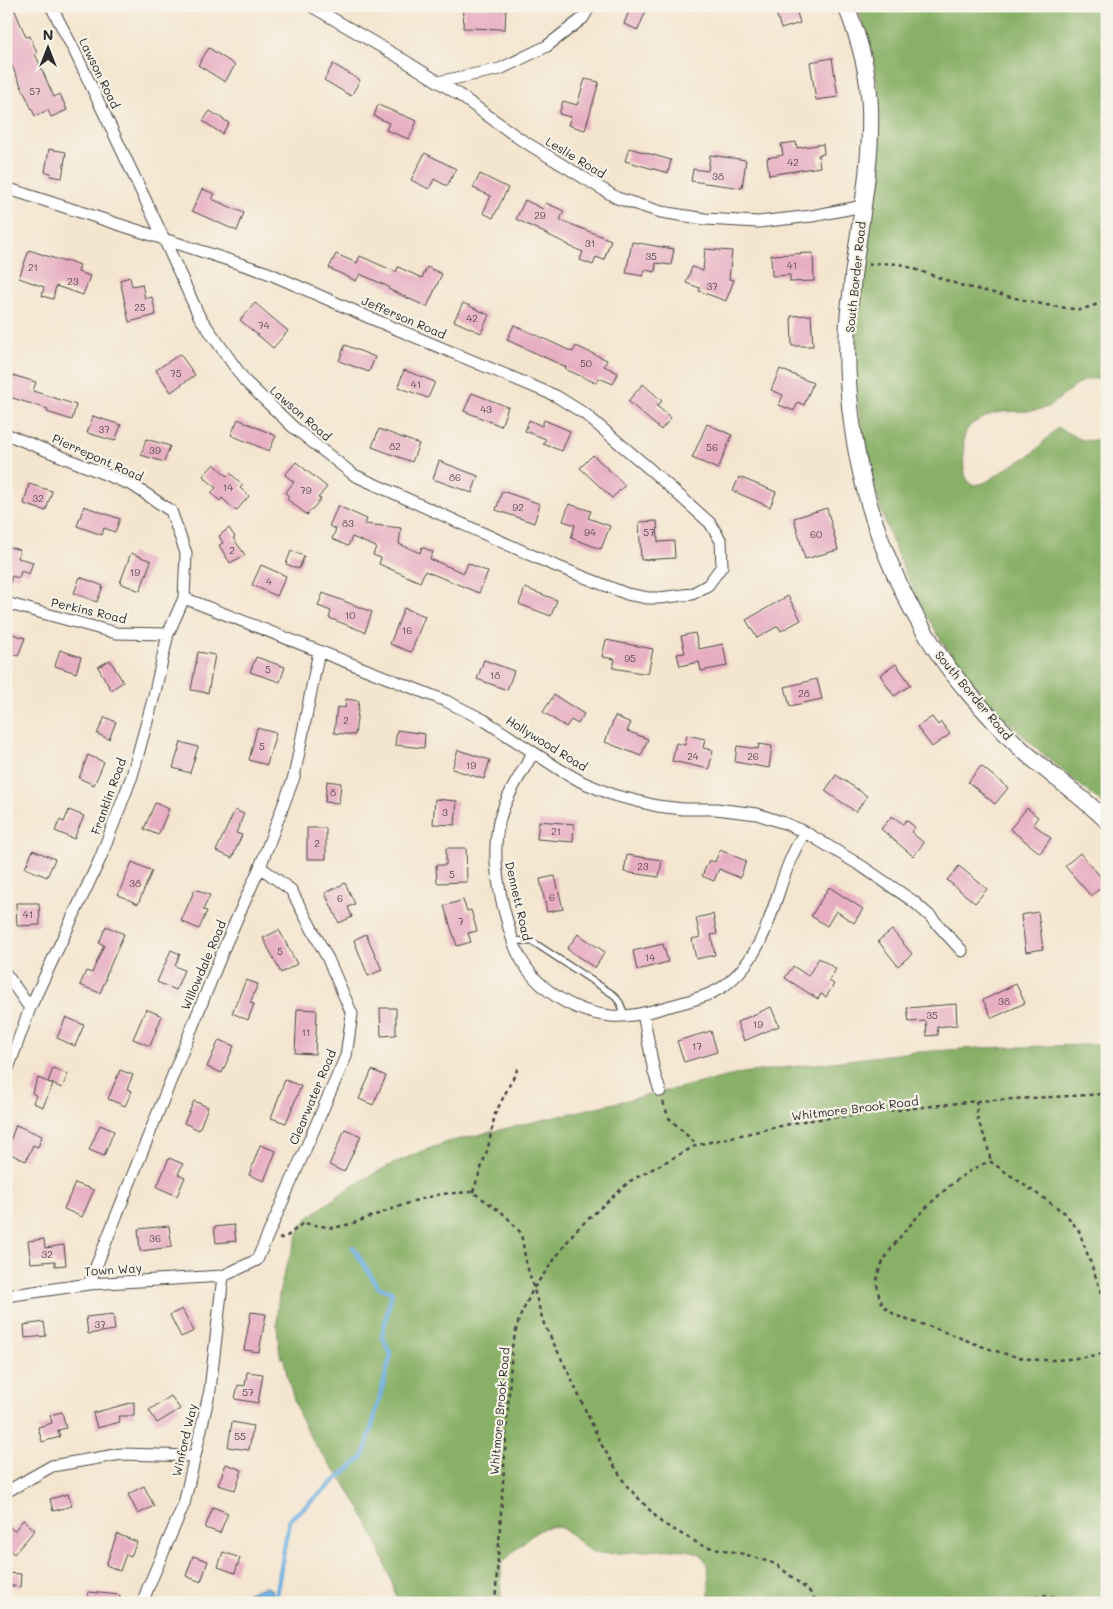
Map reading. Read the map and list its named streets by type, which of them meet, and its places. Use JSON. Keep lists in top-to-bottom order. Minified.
{"streets":{"main road":["South Border Road"],"street":["Lawson Road","Leslie Road","Jefferson Road","Pierrepont Road","Perkins Road","Hollywood Road","Franklin Road","Dennett Road","Willowdale Road","Clearwater Road","Town Way","Winford Way"],"path":["Whitmore Brook Road"]},"crossings":[["Lawson Road","Jefferson Road"],["Leslie Road","South Border Road"],["Pierrepont Road","Franklin Road"],["Perkins Road","Franklin Road"],["Hollywood Road","Franklin Road"],["Hollywood Road","Dennett Road"],["Hollywood Road","Willowdale Road"],["Willowdale Road","Clearwater Road"],["Willowdale Road","Town Way"],["Clearwater Road","Town Way"],["Clearwater Road","Winford Way"],["Town Way","Winford Way"]],"house_numbers":["57","42","38","29","31","35","41","21","23","37","25","42","74","50","75","41","43","37","82","56","39","86","14","79","32","92","83","94","57","60","2","19","4","10","16","95","5","18","28","2","5","24","26","19","8","3","21","2","23","5","38","6","6","41","7","5","14","38","35","19","11","17","36","32","37","57","55"],"north":"top"}
